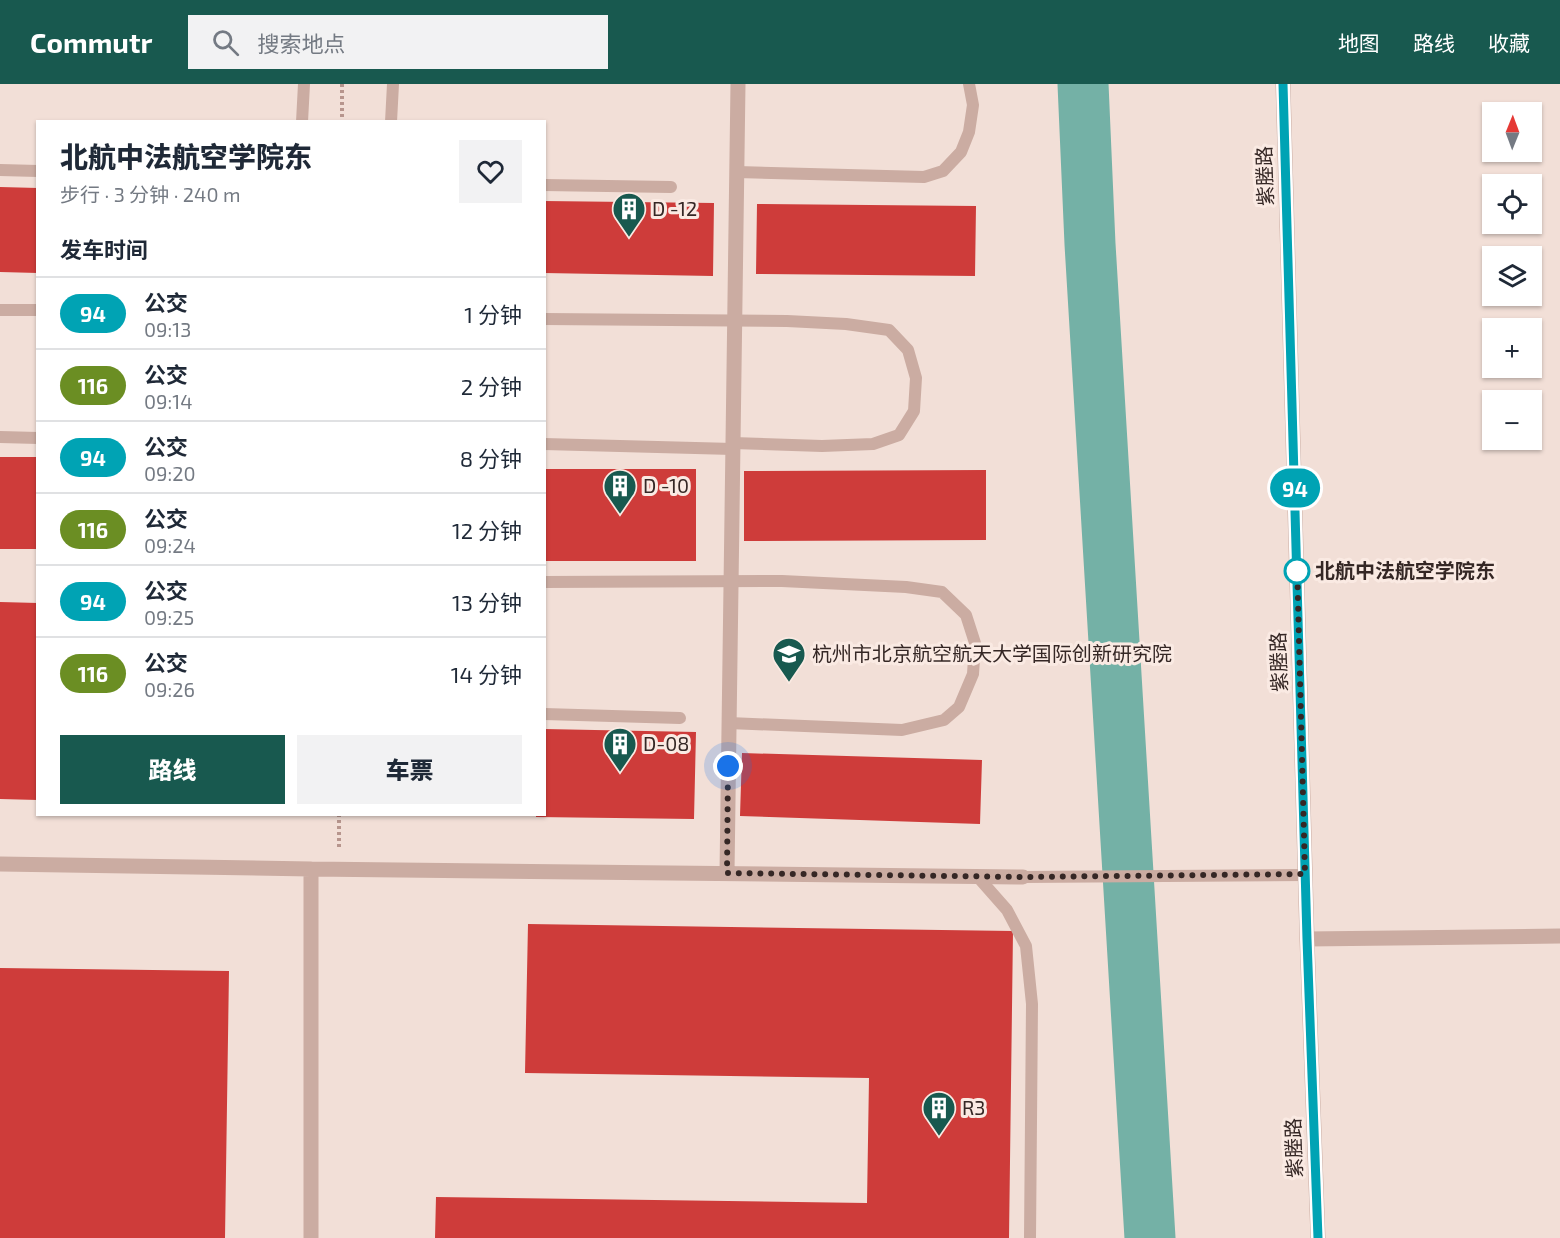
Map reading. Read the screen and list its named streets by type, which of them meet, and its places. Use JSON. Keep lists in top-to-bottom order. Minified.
{"streets":{"street":["紫塍路"]},"places":{"building":["D -12","D -10","D-08","R3"],"other":["北航中法航空学院东"],"school or university":["杭州市北京航空航天大学国际创新研究院"]},"lines":["bus line 94"],"north":"top","page":{"header":"Commutr","search":"搜索地点","nav":["地图","路线","收藏"],"on_map":"94","map_buttons":["+","−"],"heading":[["北航中法航空学院东","步行 · 3 分钟 · 240 m"],"发车时间"],"list":[{"mark":"94","name":"公交","note":"09:13","value":"1 分钟"},{"mark":"116","name":"公交","note":"09:14","value":"2 分钟"},{"mark":"94","name":"公交","note":"09:20","value":"8 分钟"},{"mark":"116","name":"公交","note":"09:24","value":"12 分钟"},{"mark":"94","name":"公交","note":"09:25","value":"13 分钟"},{"mark":"116","name":"公交","note":"09:26","value":"14 分钟"}],"buttons":["路线","车票"]}}
